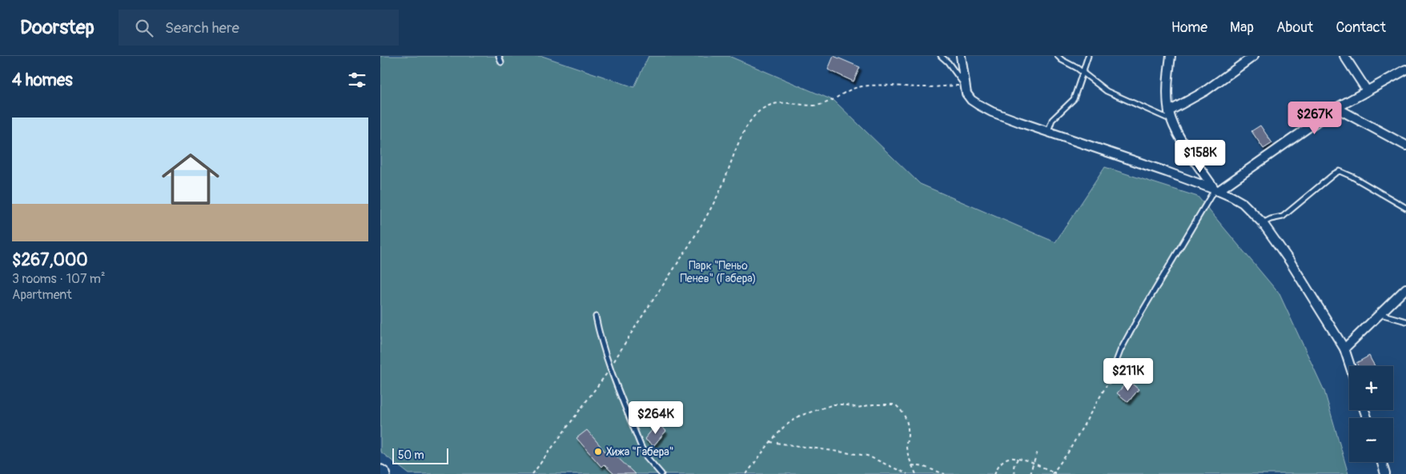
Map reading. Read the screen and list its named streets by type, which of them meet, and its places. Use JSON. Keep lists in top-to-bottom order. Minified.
{"parks":["Парк \"Пеньо Пенев\" (Габера)"],"places":["Хижа \"Габера\""],"scale_bar":"50 m","page":{"header":"Doorstep","search":"Search here","nav":["Home","Map","About","Contact"],"heading":"4 homes","price":["$267K","$158K","$211K","$264K"],"list":[{"name":"$267,000","note":"3 rooms · 107 m² · Apartment"}],"map_buttons":["+","−"],"scale":"50 m"}}
